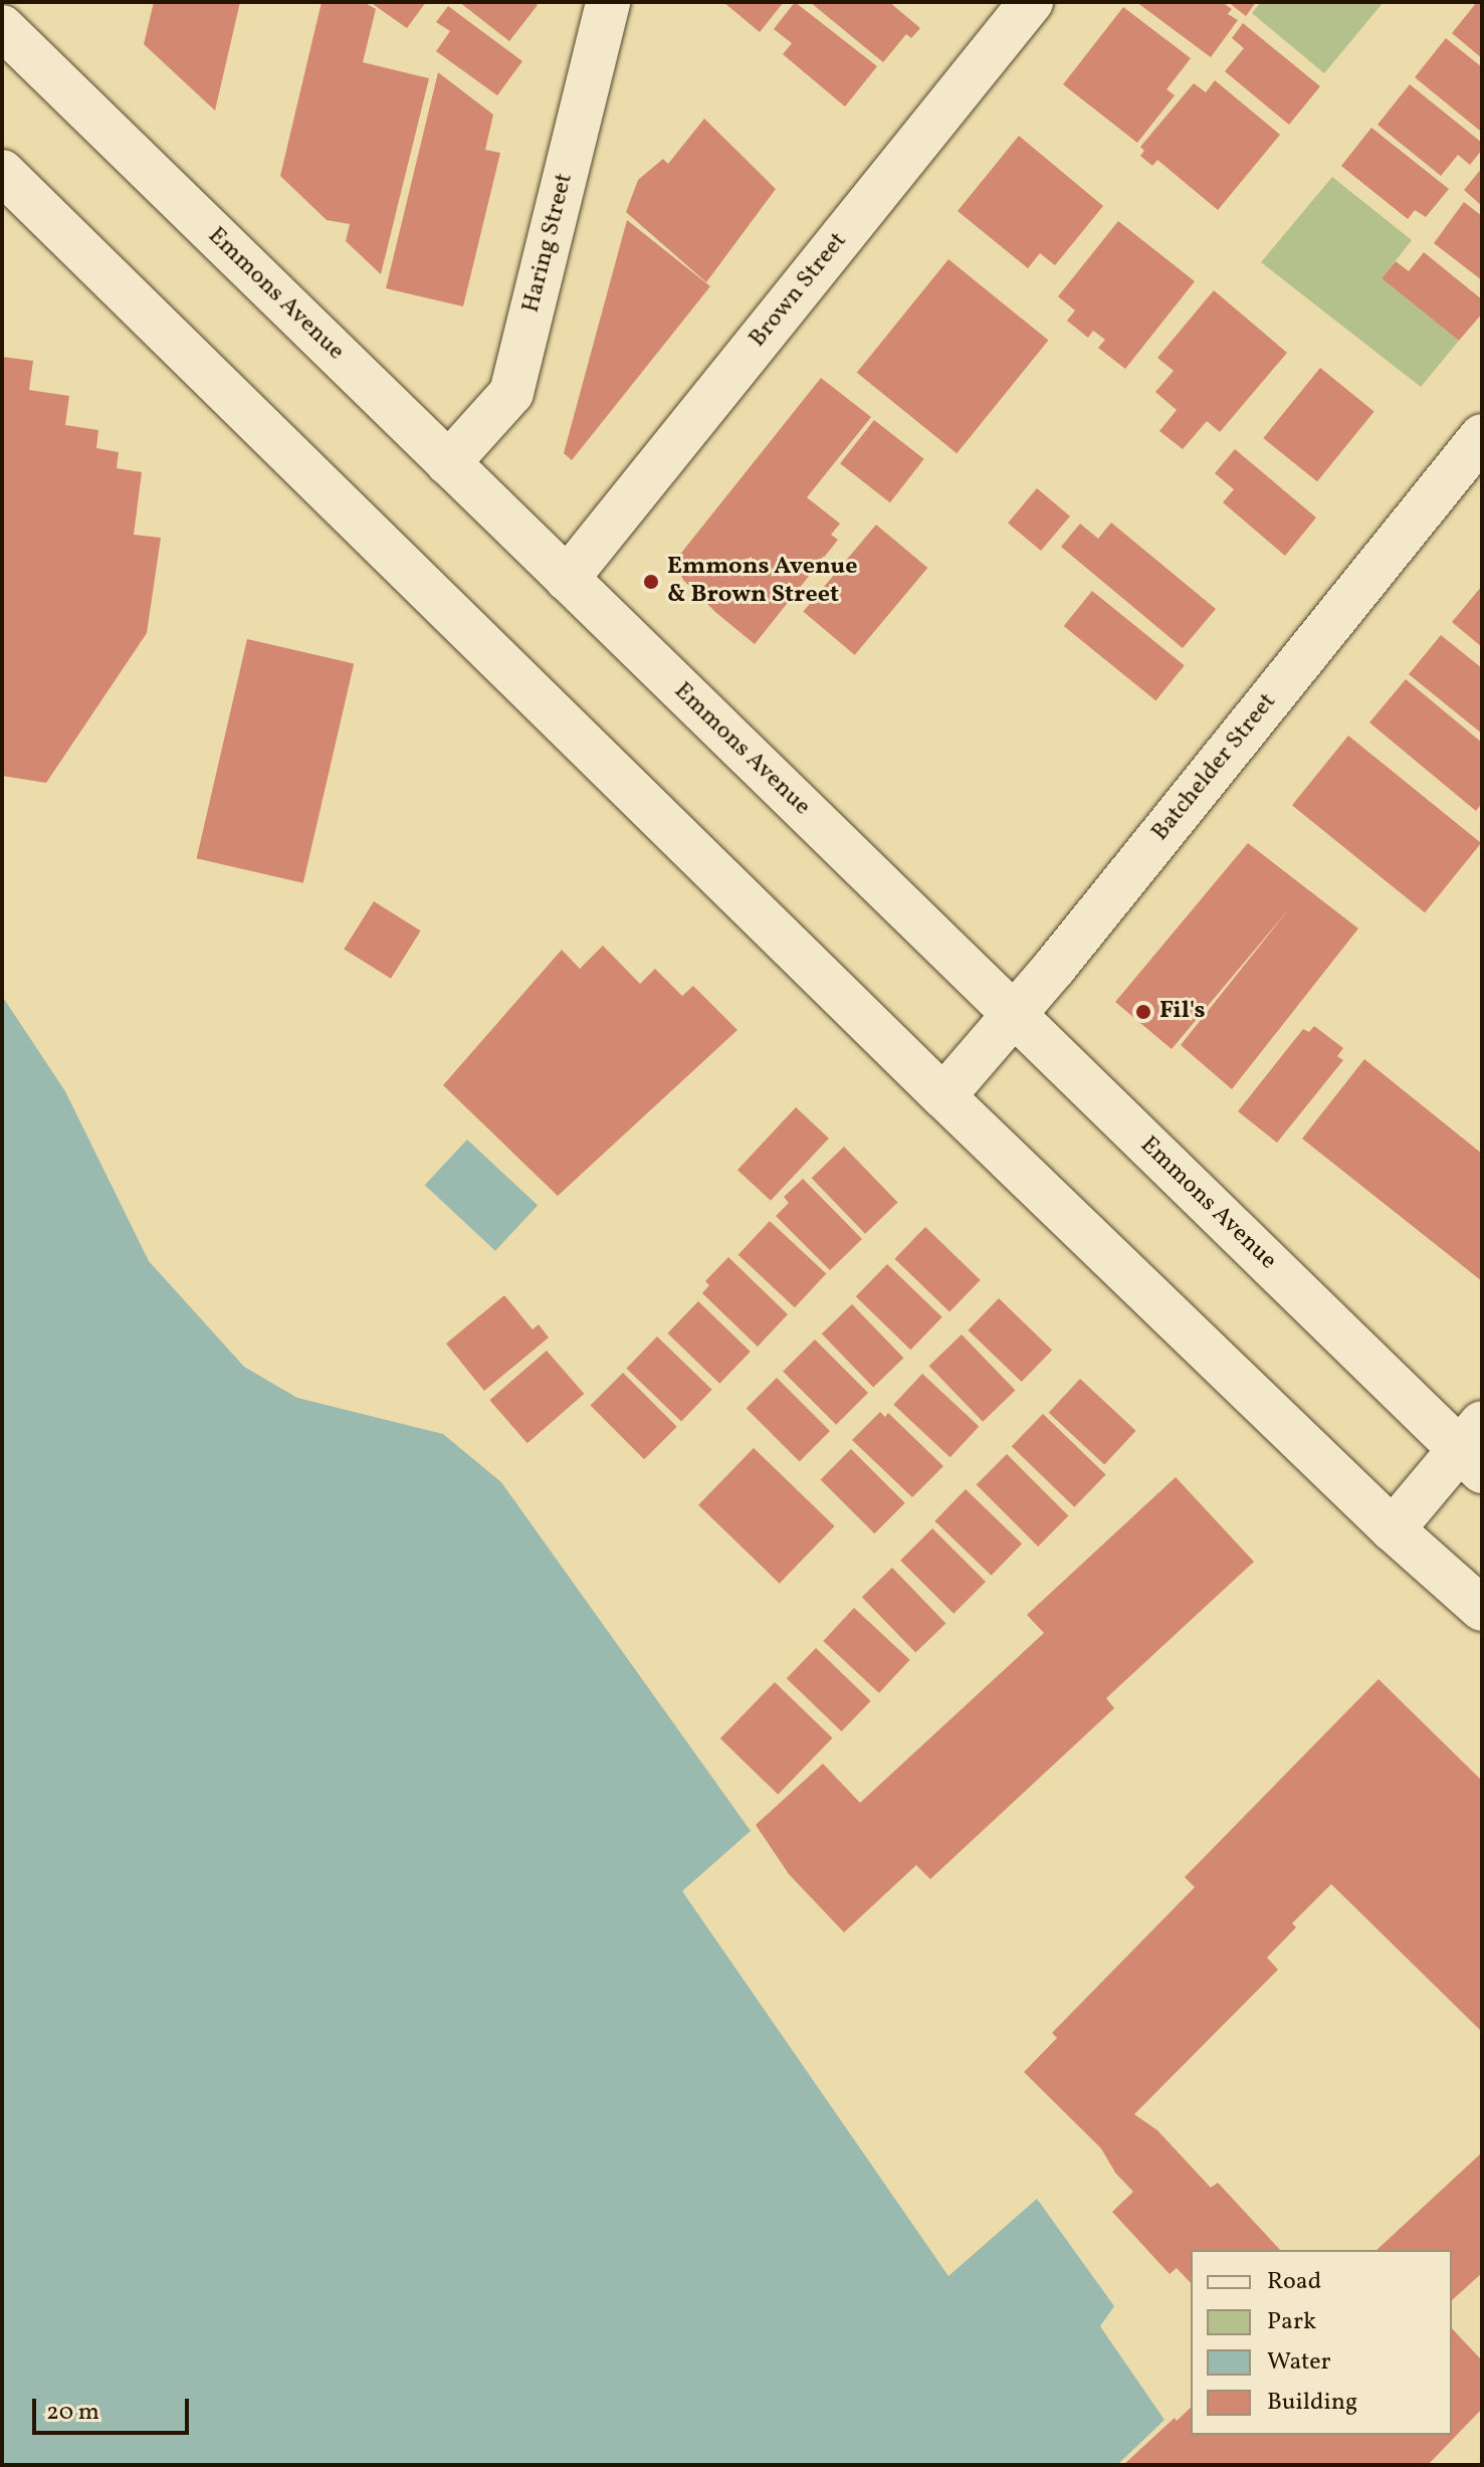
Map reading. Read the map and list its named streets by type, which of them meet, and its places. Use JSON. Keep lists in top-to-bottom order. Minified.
{"streets":{"main road":["Haring Street","Brown Street","Emmons Avenue","Batchelder Street"]},"crossings":[["Haring Street","Emmons Avenue"],["Brown Street","Emmons Avenue"],["Emmons Avenue","Batchelder Street"]],"places":["Emmons Avenue & Brown Street","Fil's"],"legend":["Road","Park","Water","Building"],"scale_bar":"20 m"}
